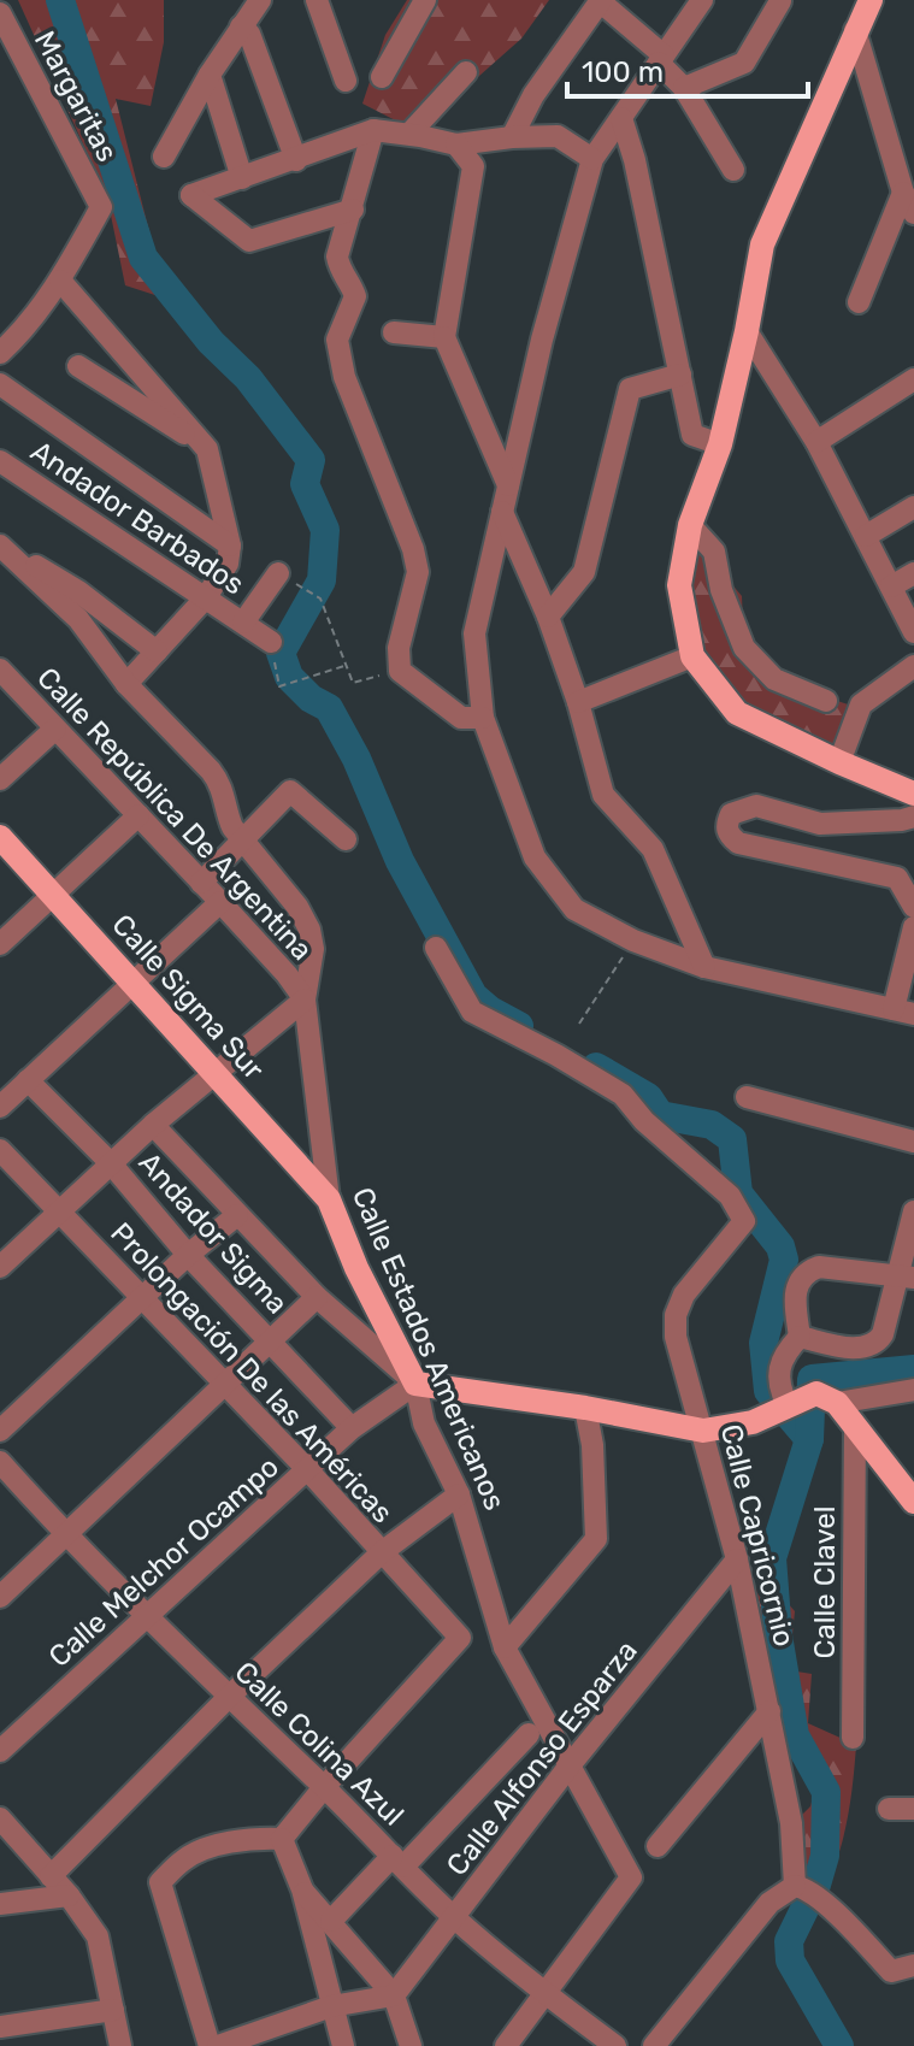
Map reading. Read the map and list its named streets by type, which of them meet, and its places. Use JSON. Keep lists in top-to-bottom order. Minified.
{"streets":{"main road":["Calle Sigma Sur","Calle Estados Americanos"],"street":["Margaritas","Andador Barbados","Calle República De Argentina","Andador Sigma","Prolongación De las Américas","Calle Capricornio","Calle Melchor Ocampo","Calle Clavel","Calle Colina Azul","Calle Alfonso Esparza"]},"crossings":[["Calle República De Argentina","Calle Estados Americanos"],["Calle Sigma Sur","Calle Estados Americanos"],["Andador Sigma","Calle Melchor Ocampo"],["Calle Estados Americanos","Calle Melchor Ocampo"],["Calle Estados Americanos","Calle Colina Azul"],["Calle Estados Americanos","Calle Alfonso Esparza"],["Prolongación De las Américas","Calle Melchor Ocampo"],["Prolongación De las Américas","Calle Colina Azul"],["Calle Capricornio","Calle Alfonso Esparza"],["Calle Melchor Ocampo","Calle Colina Azul"],["Calle Colina Azul","Calle Alfonso Esparza"]],"scale_bar":"100 m"}
